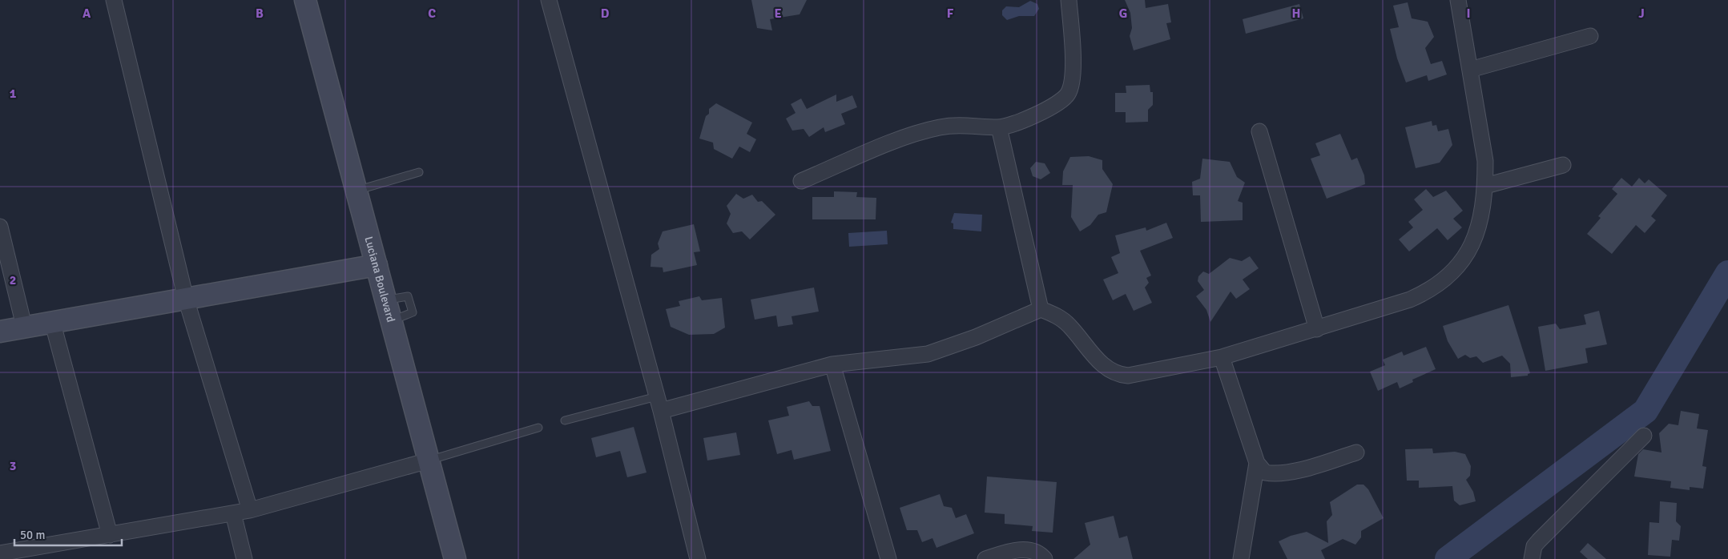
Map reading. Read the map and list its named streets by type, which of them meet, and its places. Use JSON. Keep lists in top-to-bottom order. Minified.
{"streets":{"street":["Luciana Boulevard"]},"scale_bar":"50 m","grid":{"columns":["A","B","C","D","E","F","G","H","I","J"],"rows":["1","2","3"]}}
